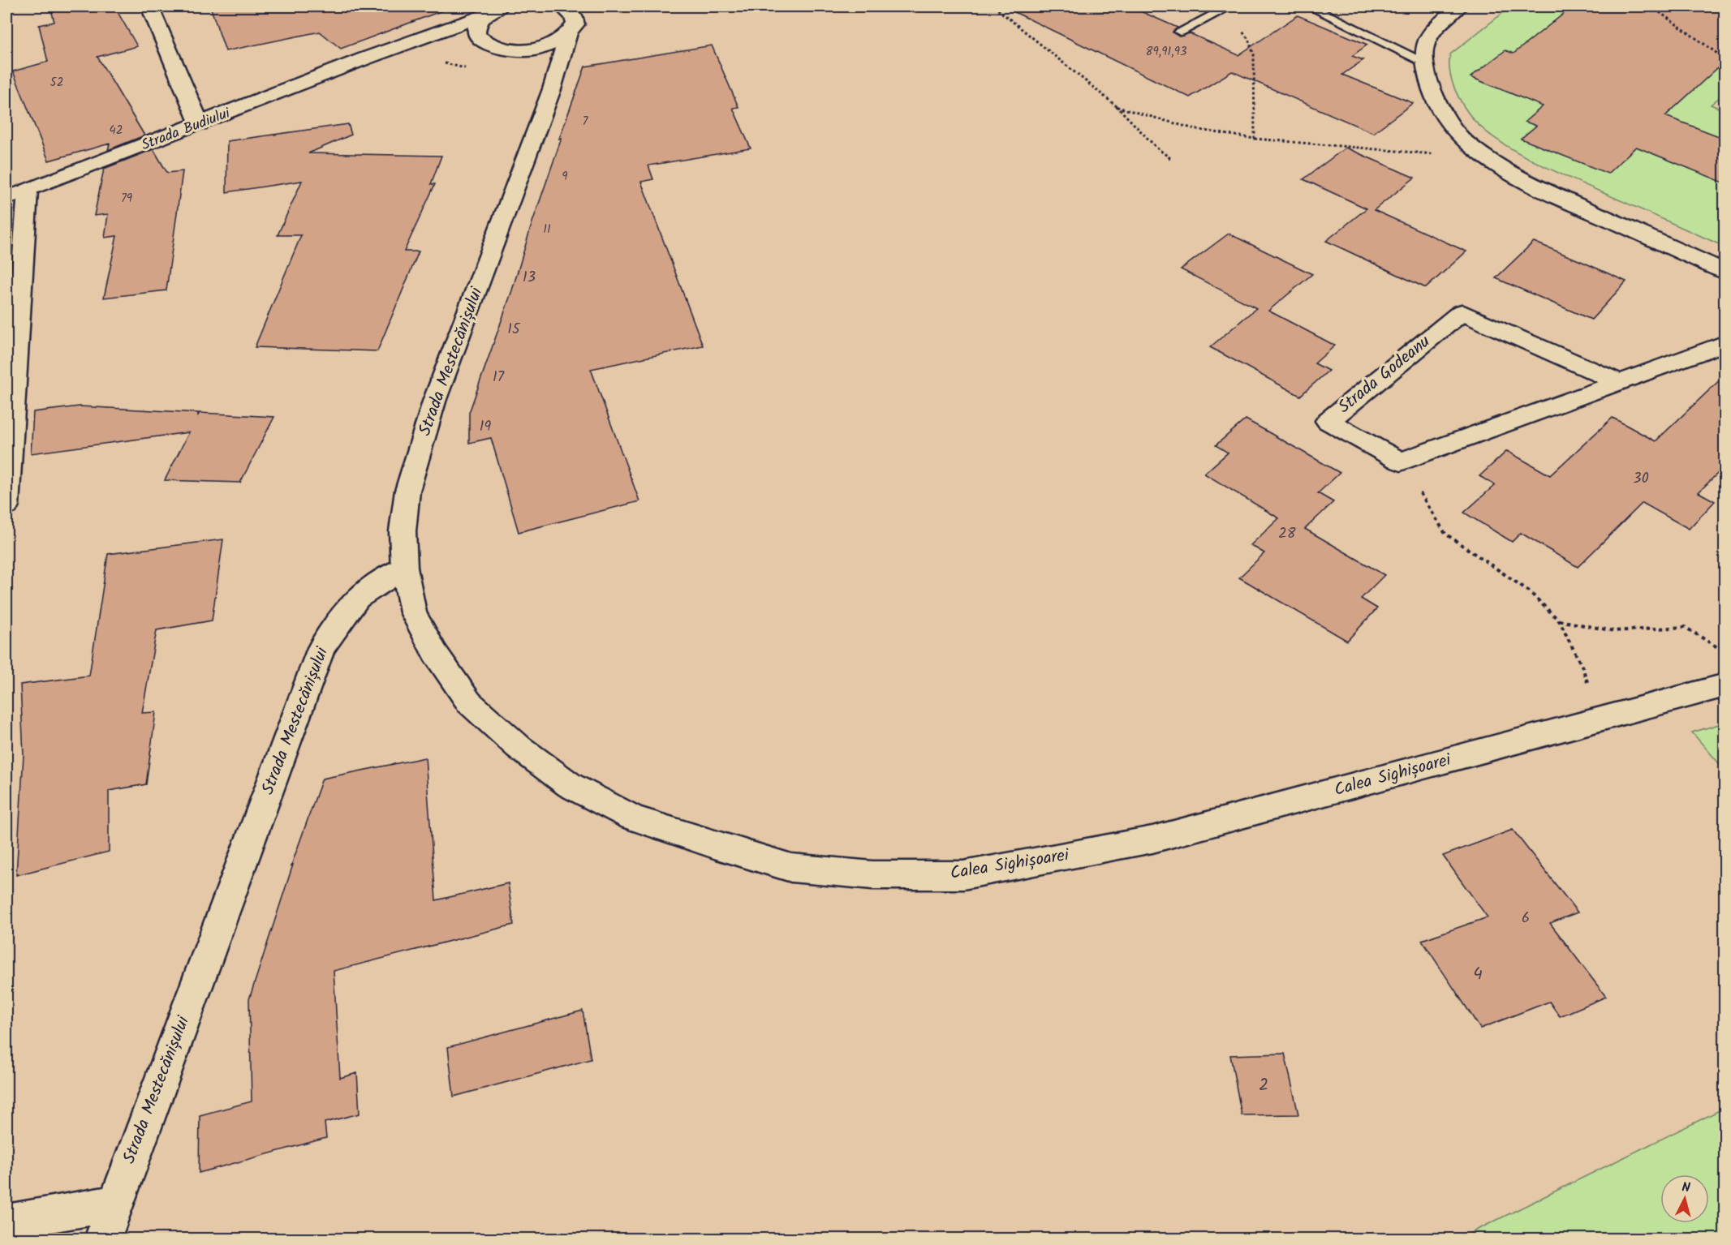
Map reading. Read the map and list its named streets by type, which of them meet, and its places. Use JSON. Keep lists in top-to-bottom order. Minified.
{"streets":{"main road":["Strada Budiului","Strada Mestecănișului","Strada Godeanu","Calea Sighișoarei"]},"crossings":[["Strada Budiului","Strada Mestecănișului"],["Strada Mestecănișului","Calea Sighișoarei"]],"house_numbers":["89,91,93","52","7","42","9","79","11","13","15","17","19","30","28","6","4","2"],"north":"top"}
